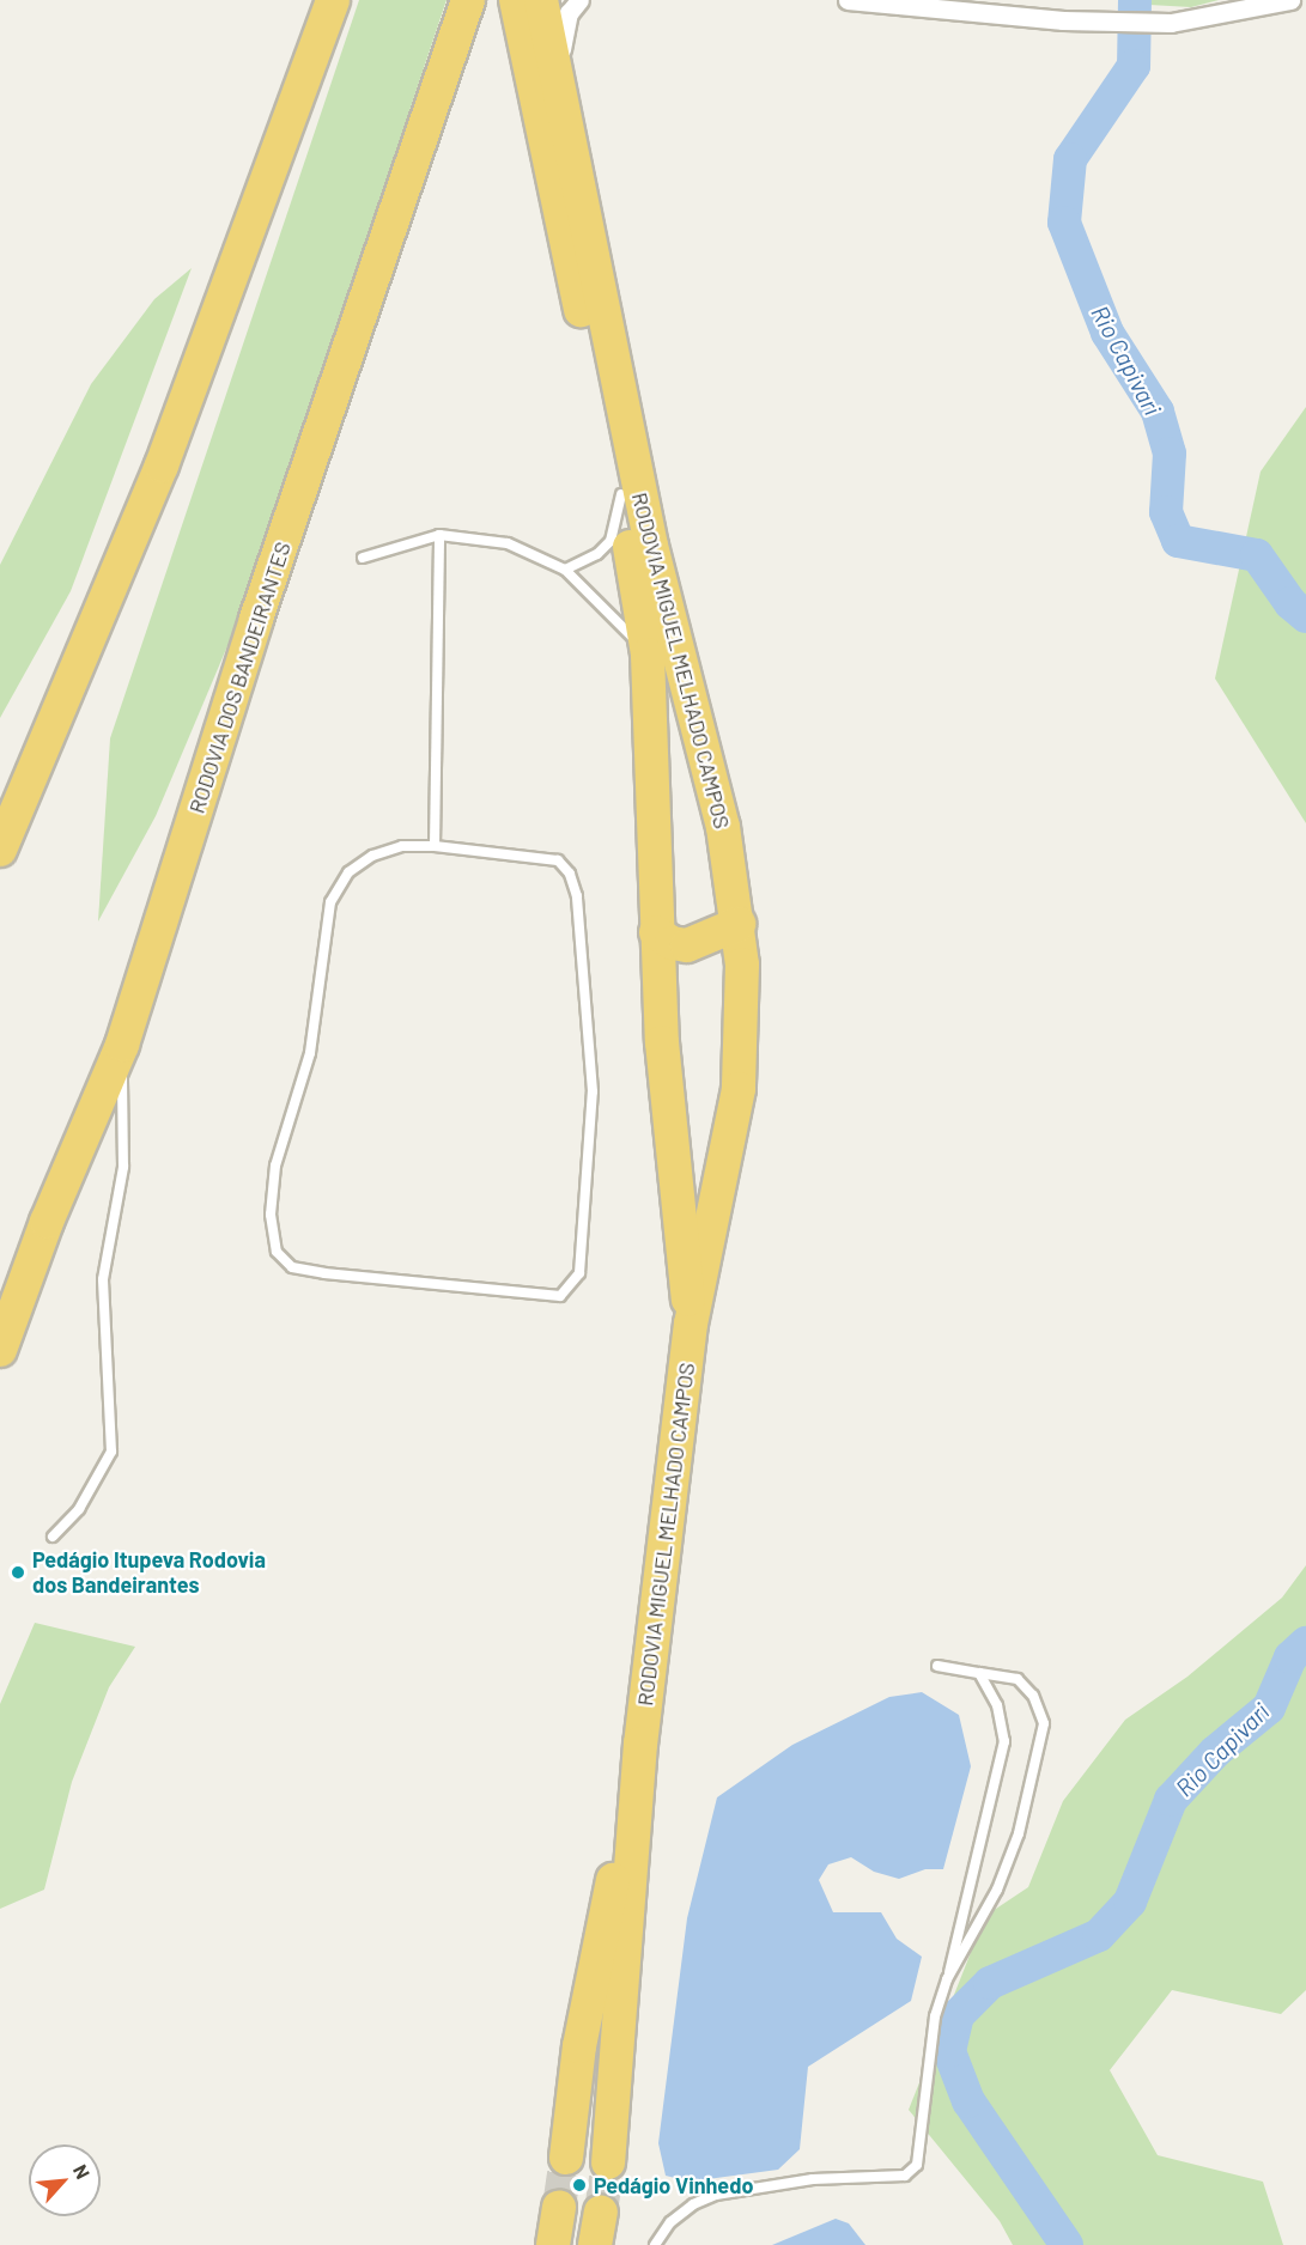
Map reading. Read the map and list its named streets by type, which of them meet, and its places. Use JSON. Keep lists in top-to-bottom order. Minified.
{"streets":{"highway":["RODOVIA MIGUEL MELHADO CAMPOS","RODOVIA DOS BANDEIRANTES"]},"water":["Rio Capivari"],"places":["Pedágio Itupeva Rodovia dos Bandeirantes","Pedágio Vinhedo"],"north":"top right"}
